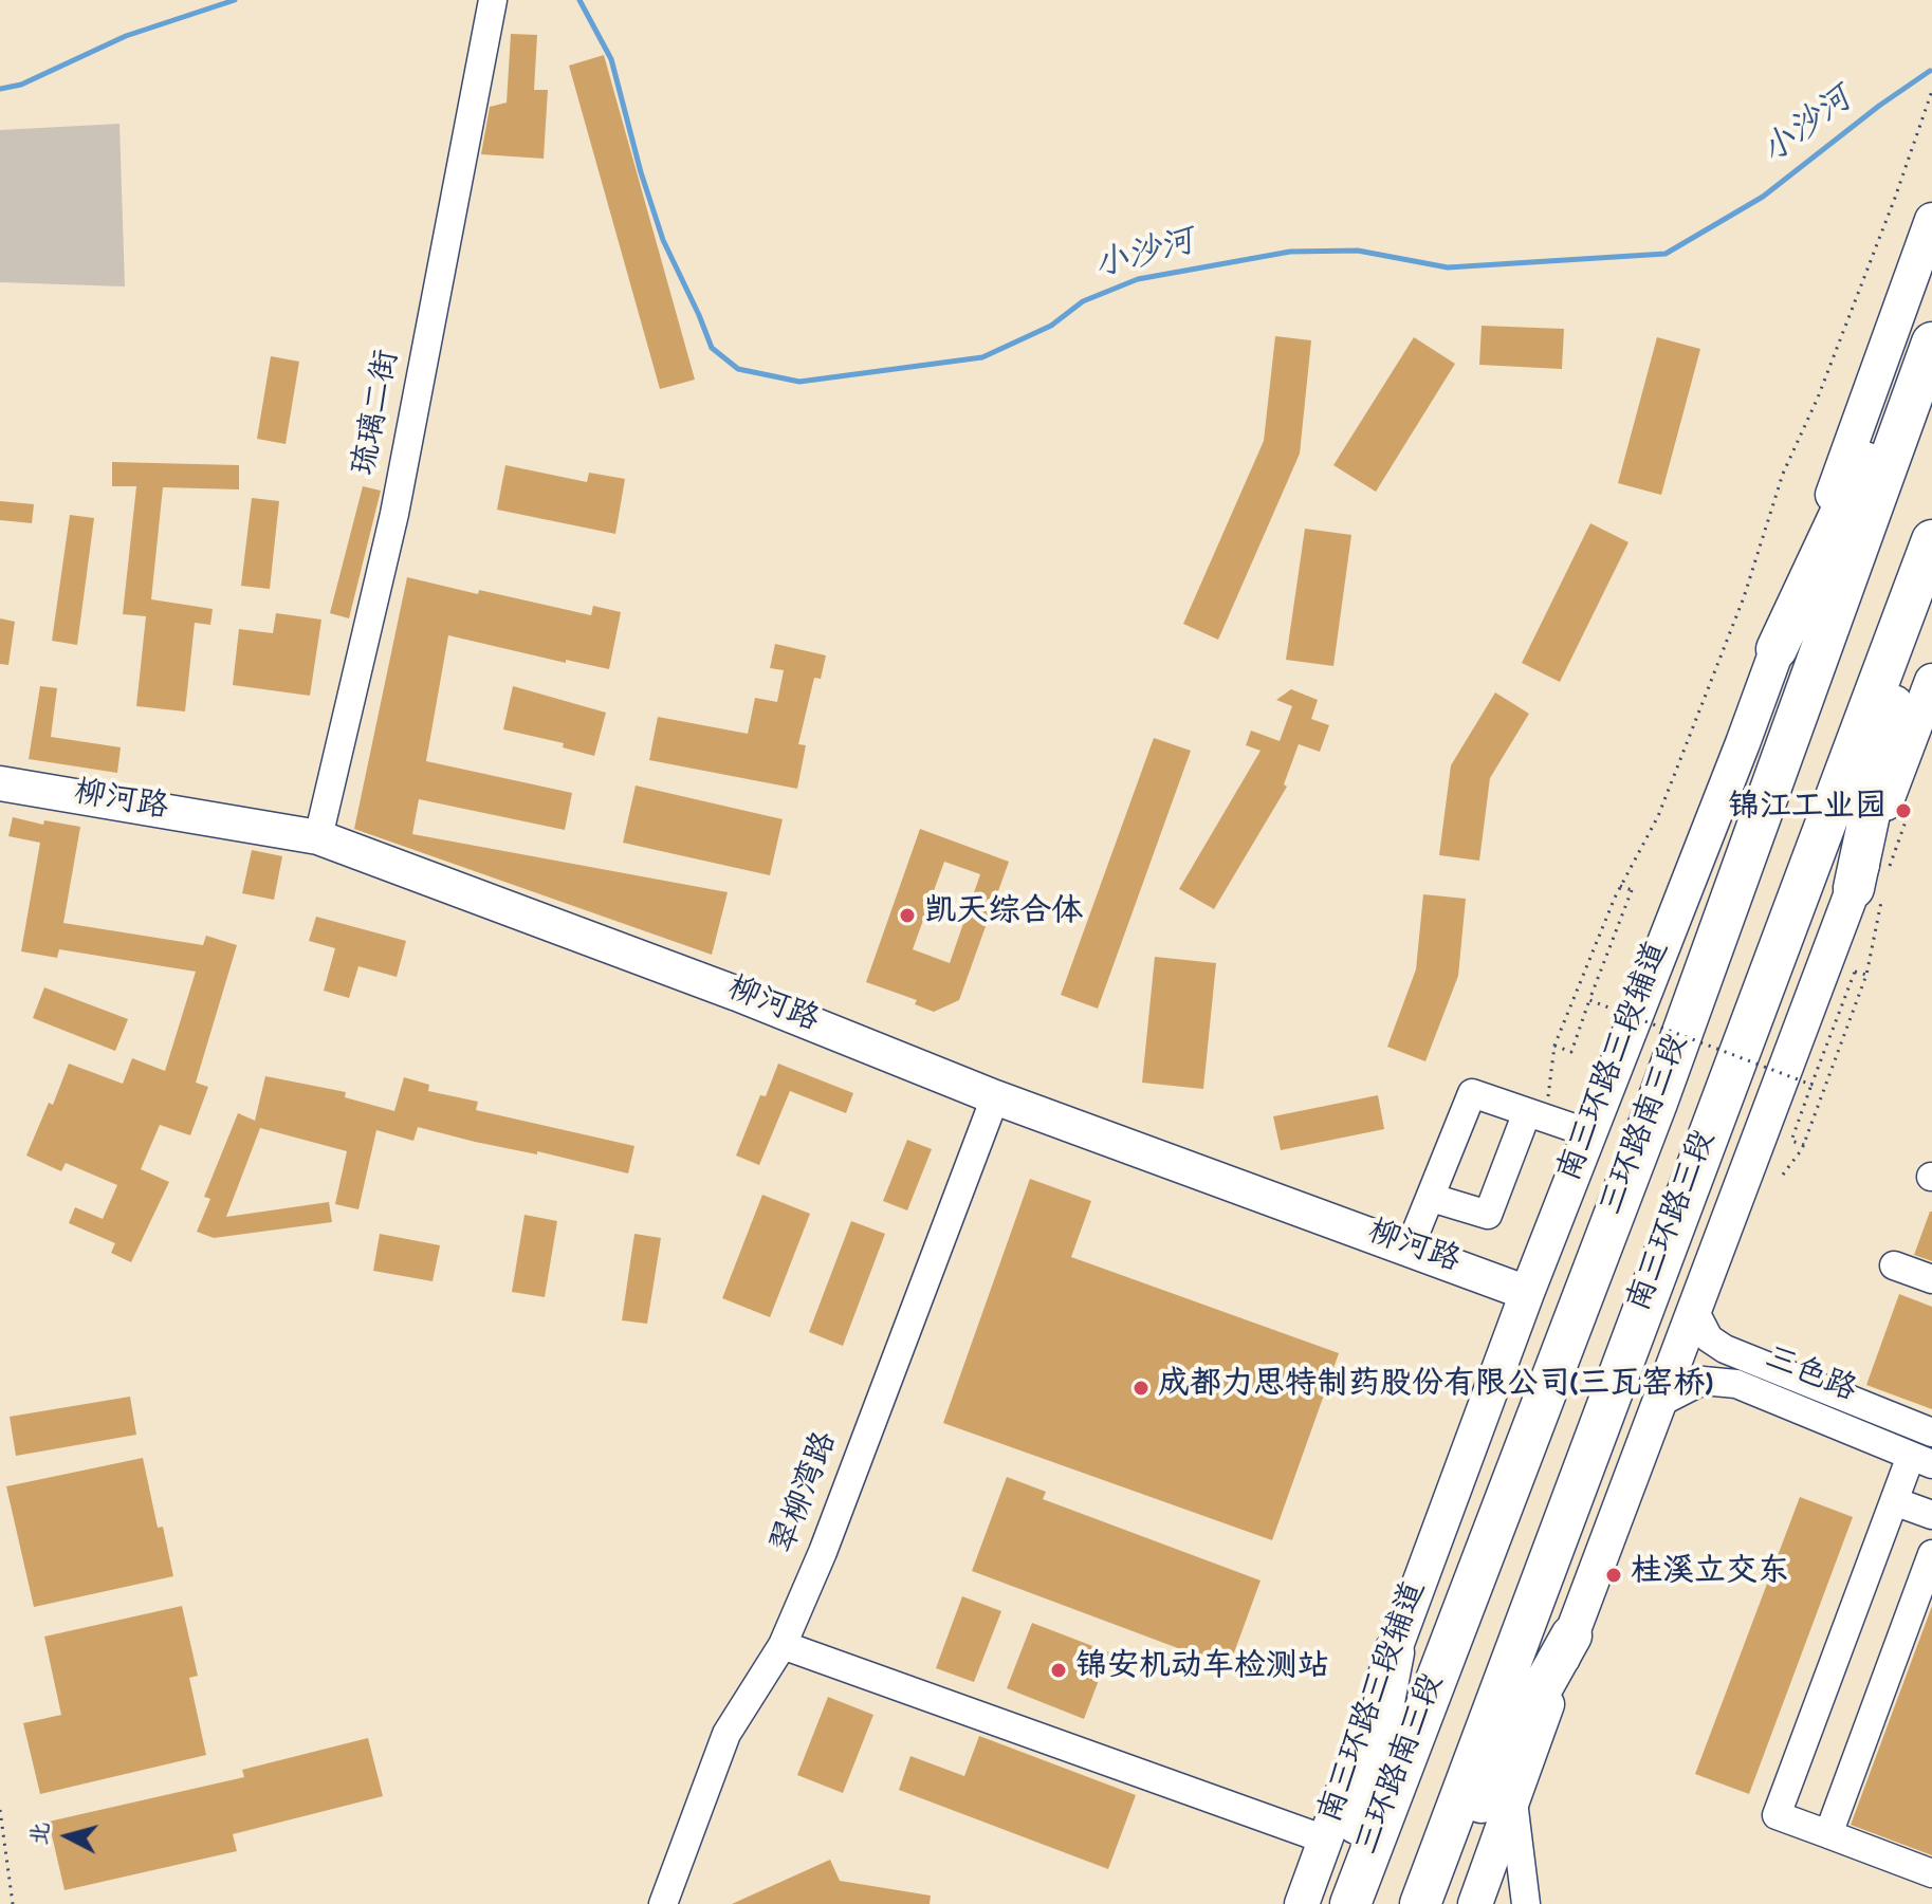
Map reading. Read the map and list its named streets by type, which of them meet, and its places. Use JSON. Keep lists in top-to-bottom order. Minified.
{"streets":{"highway":["三环路南三段","南三环路三段"],"main road":["柳河路","南三环路三段辅道"],"street":["琉璃二街","三色路","翠柳湾路"]},"crossings":[["琉璃二街","柳河路"],["柳河路","南三环路三段辅道"],["柳河路","翠柳湾路"]],"water":["小沙河"],"places":["锦江工业园","凯天综合体","成都力思特制药股份有限公司(三瓦窑桥)","桂溪立交东","锦安机动车检测站"],"north":"left"}
